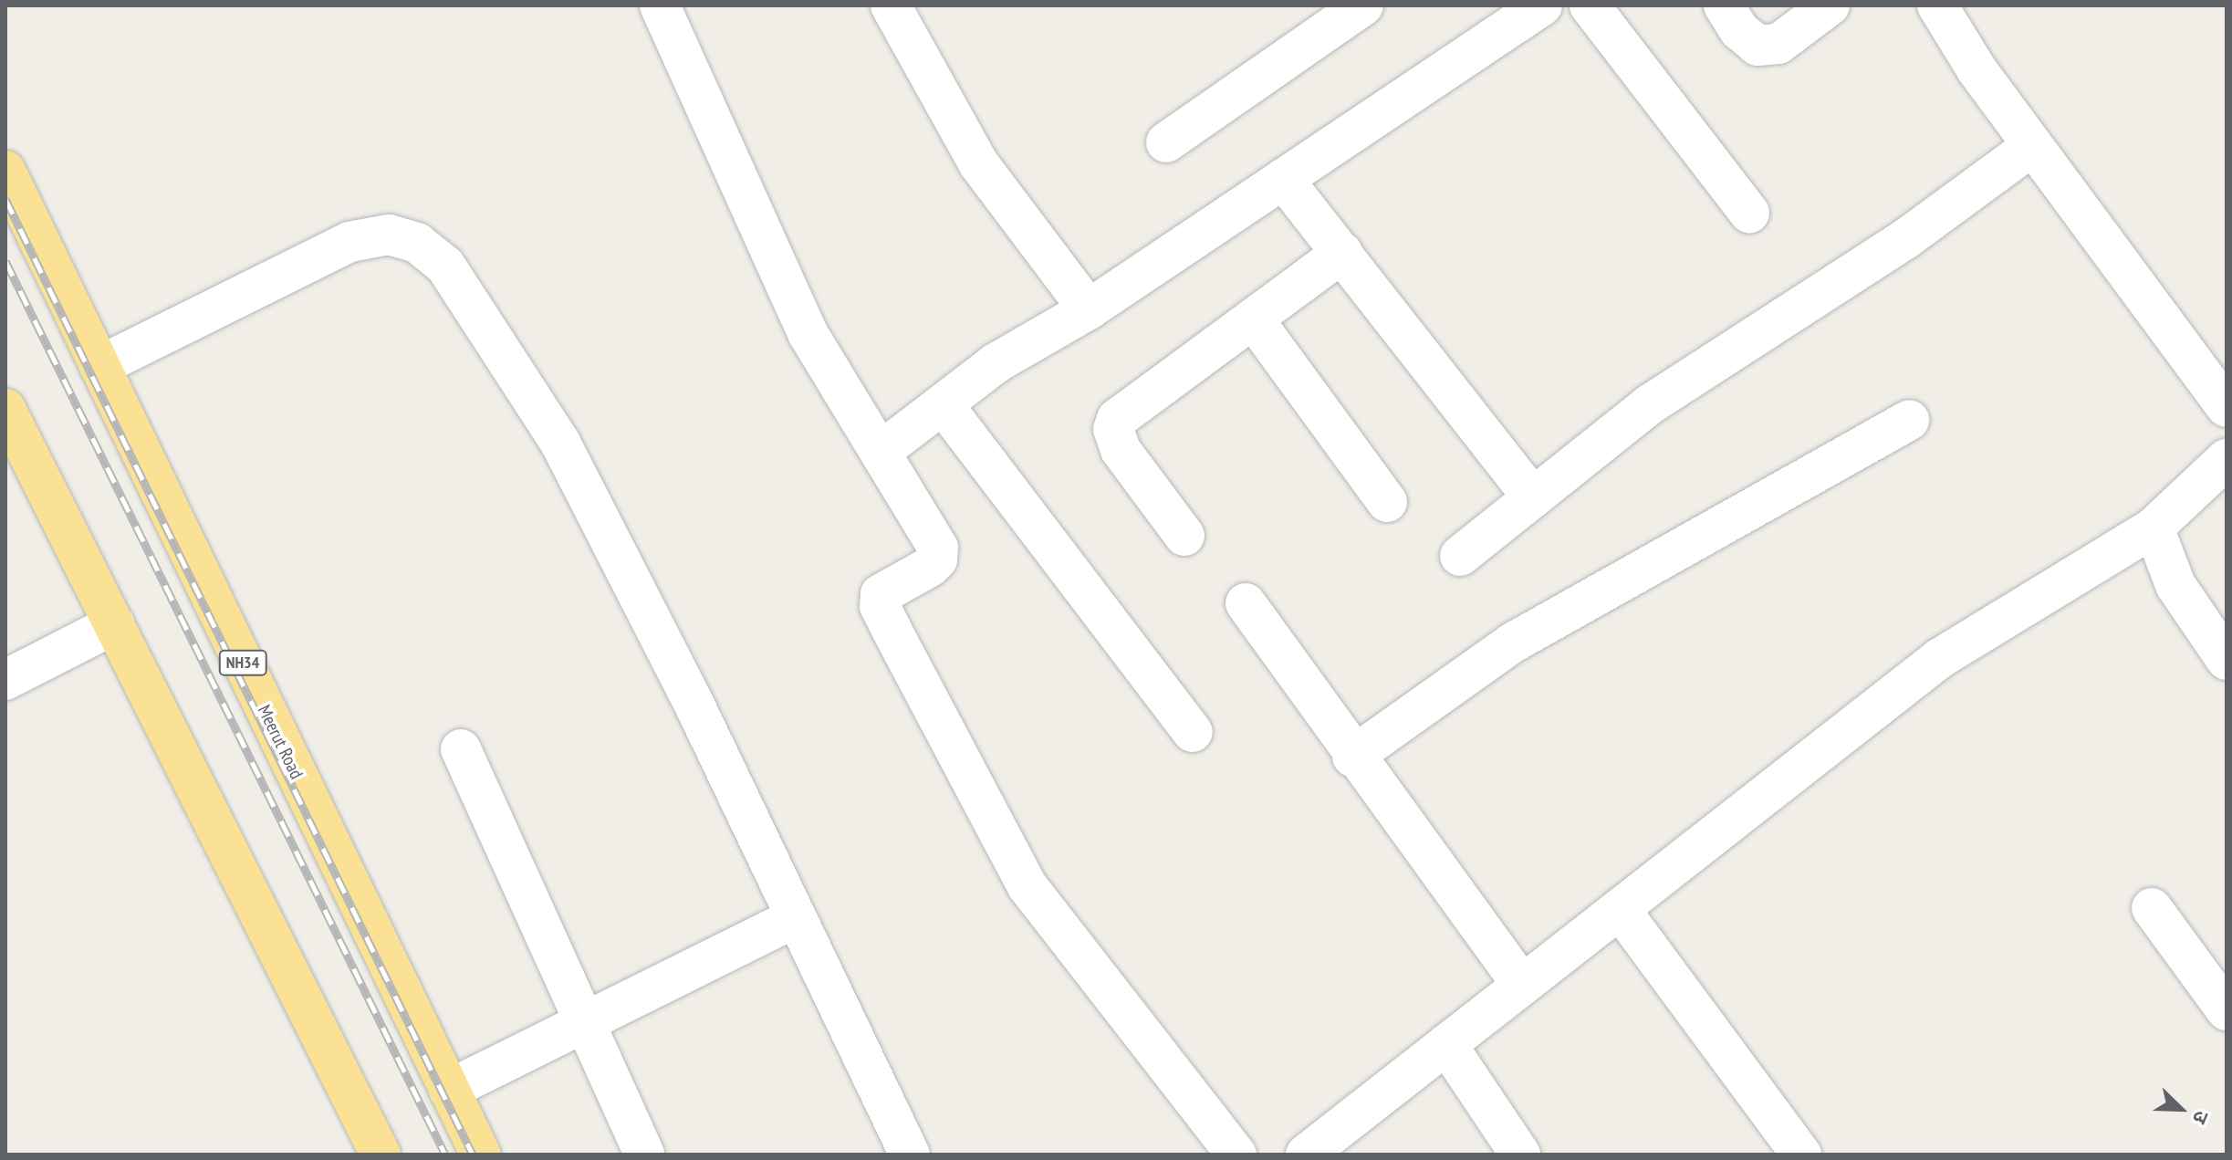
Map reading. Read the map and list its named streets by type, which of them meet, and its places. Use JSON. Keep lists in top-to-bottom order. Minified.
{"streets":{"highway":["NH34","Meerut Road"]},"north":"bottom right"}
